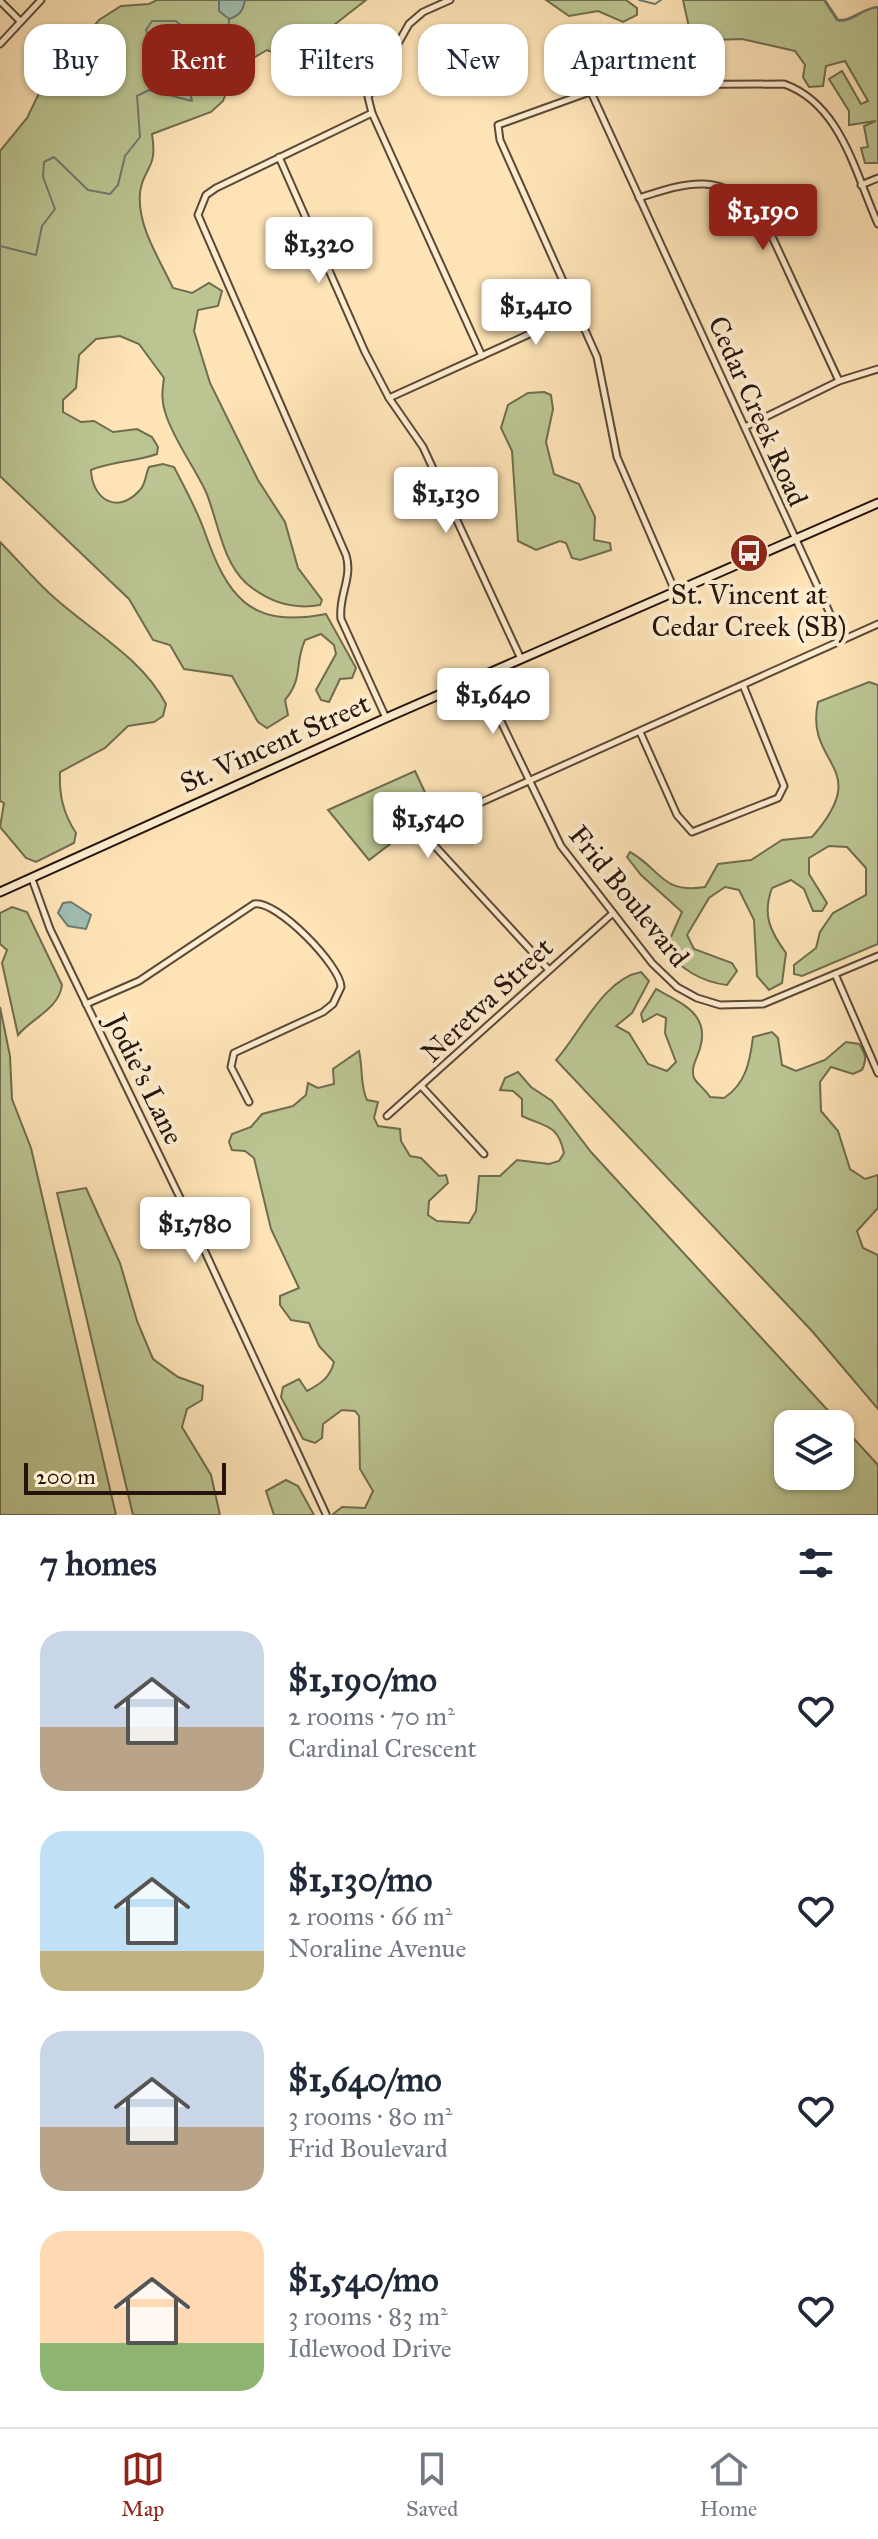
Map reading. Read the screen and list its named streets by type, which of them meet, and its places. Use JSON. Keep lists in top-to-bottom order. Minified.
{"streets":{"street":["Cedar Creek Road","St. Vincent Street","Frid Boulevard","Neretva Street","Jodie's Lane"]},"crossings":[["Cedar Creek Road","St. Vincent Street"],["St. Vincent Street","Frid Boulevard"],["St. Vincent Street","Jodie's Lane"],["Frid Boulevard","Neretva Street"]],"places":{"bus stop":["St. Vincent at Cedar Creek (SB)"]},"scale_bar":"200 m","page":{"chip":["Buy","Rent","Filters","New","Apartment"],"price":["$1,190","$1,320","$1,410","$1,130","$1,640","$1,540","$1,780"],"scale":"200 m","heading":"7 homes","list":[{"name":"$1,190/mo","note":"2 rooms · 70 m² · Cardinal Crescent"},{"name":"$1,130/mo","note":"2 rooms · 66 m² · Noraline Avenue"},{"name":"$1,640/mo","note":"3 rooms · 80 m² · Frid Boulevard"},{"name":"$1,540/mo","note":"3 rooms · 83 m² · Idlewood Drive"}],"tabs":["Map","Saved","Home"]}}
